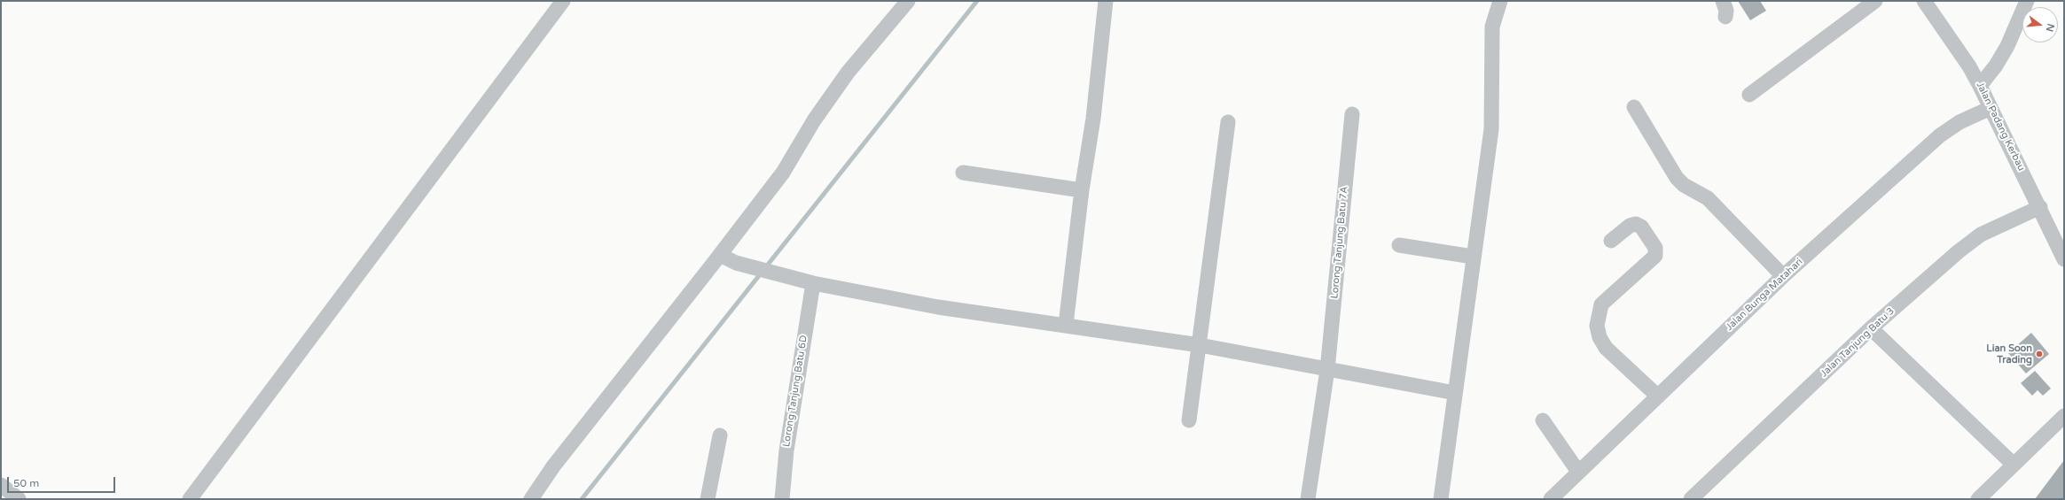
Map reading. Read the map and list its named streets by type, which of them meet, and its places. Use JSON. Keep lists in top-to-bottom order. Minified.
{"streets":{"street":["Jalan Padang Kerbau","Lorong Tanjung Batu 7A","Jalan Bunga Matahari","Jalan Tanjung Batu 3","Lorong Tanjung Batu 6D"]},"crossings":[["Jalan Padang Kerbau","Jalan Bunga Matahari"],["Jalan Padang Kerbau","Jalan Tanjung Batu 3"]],"places":["Lian Soon Trading"],"scale_bar":"50 m","north":"right"}
